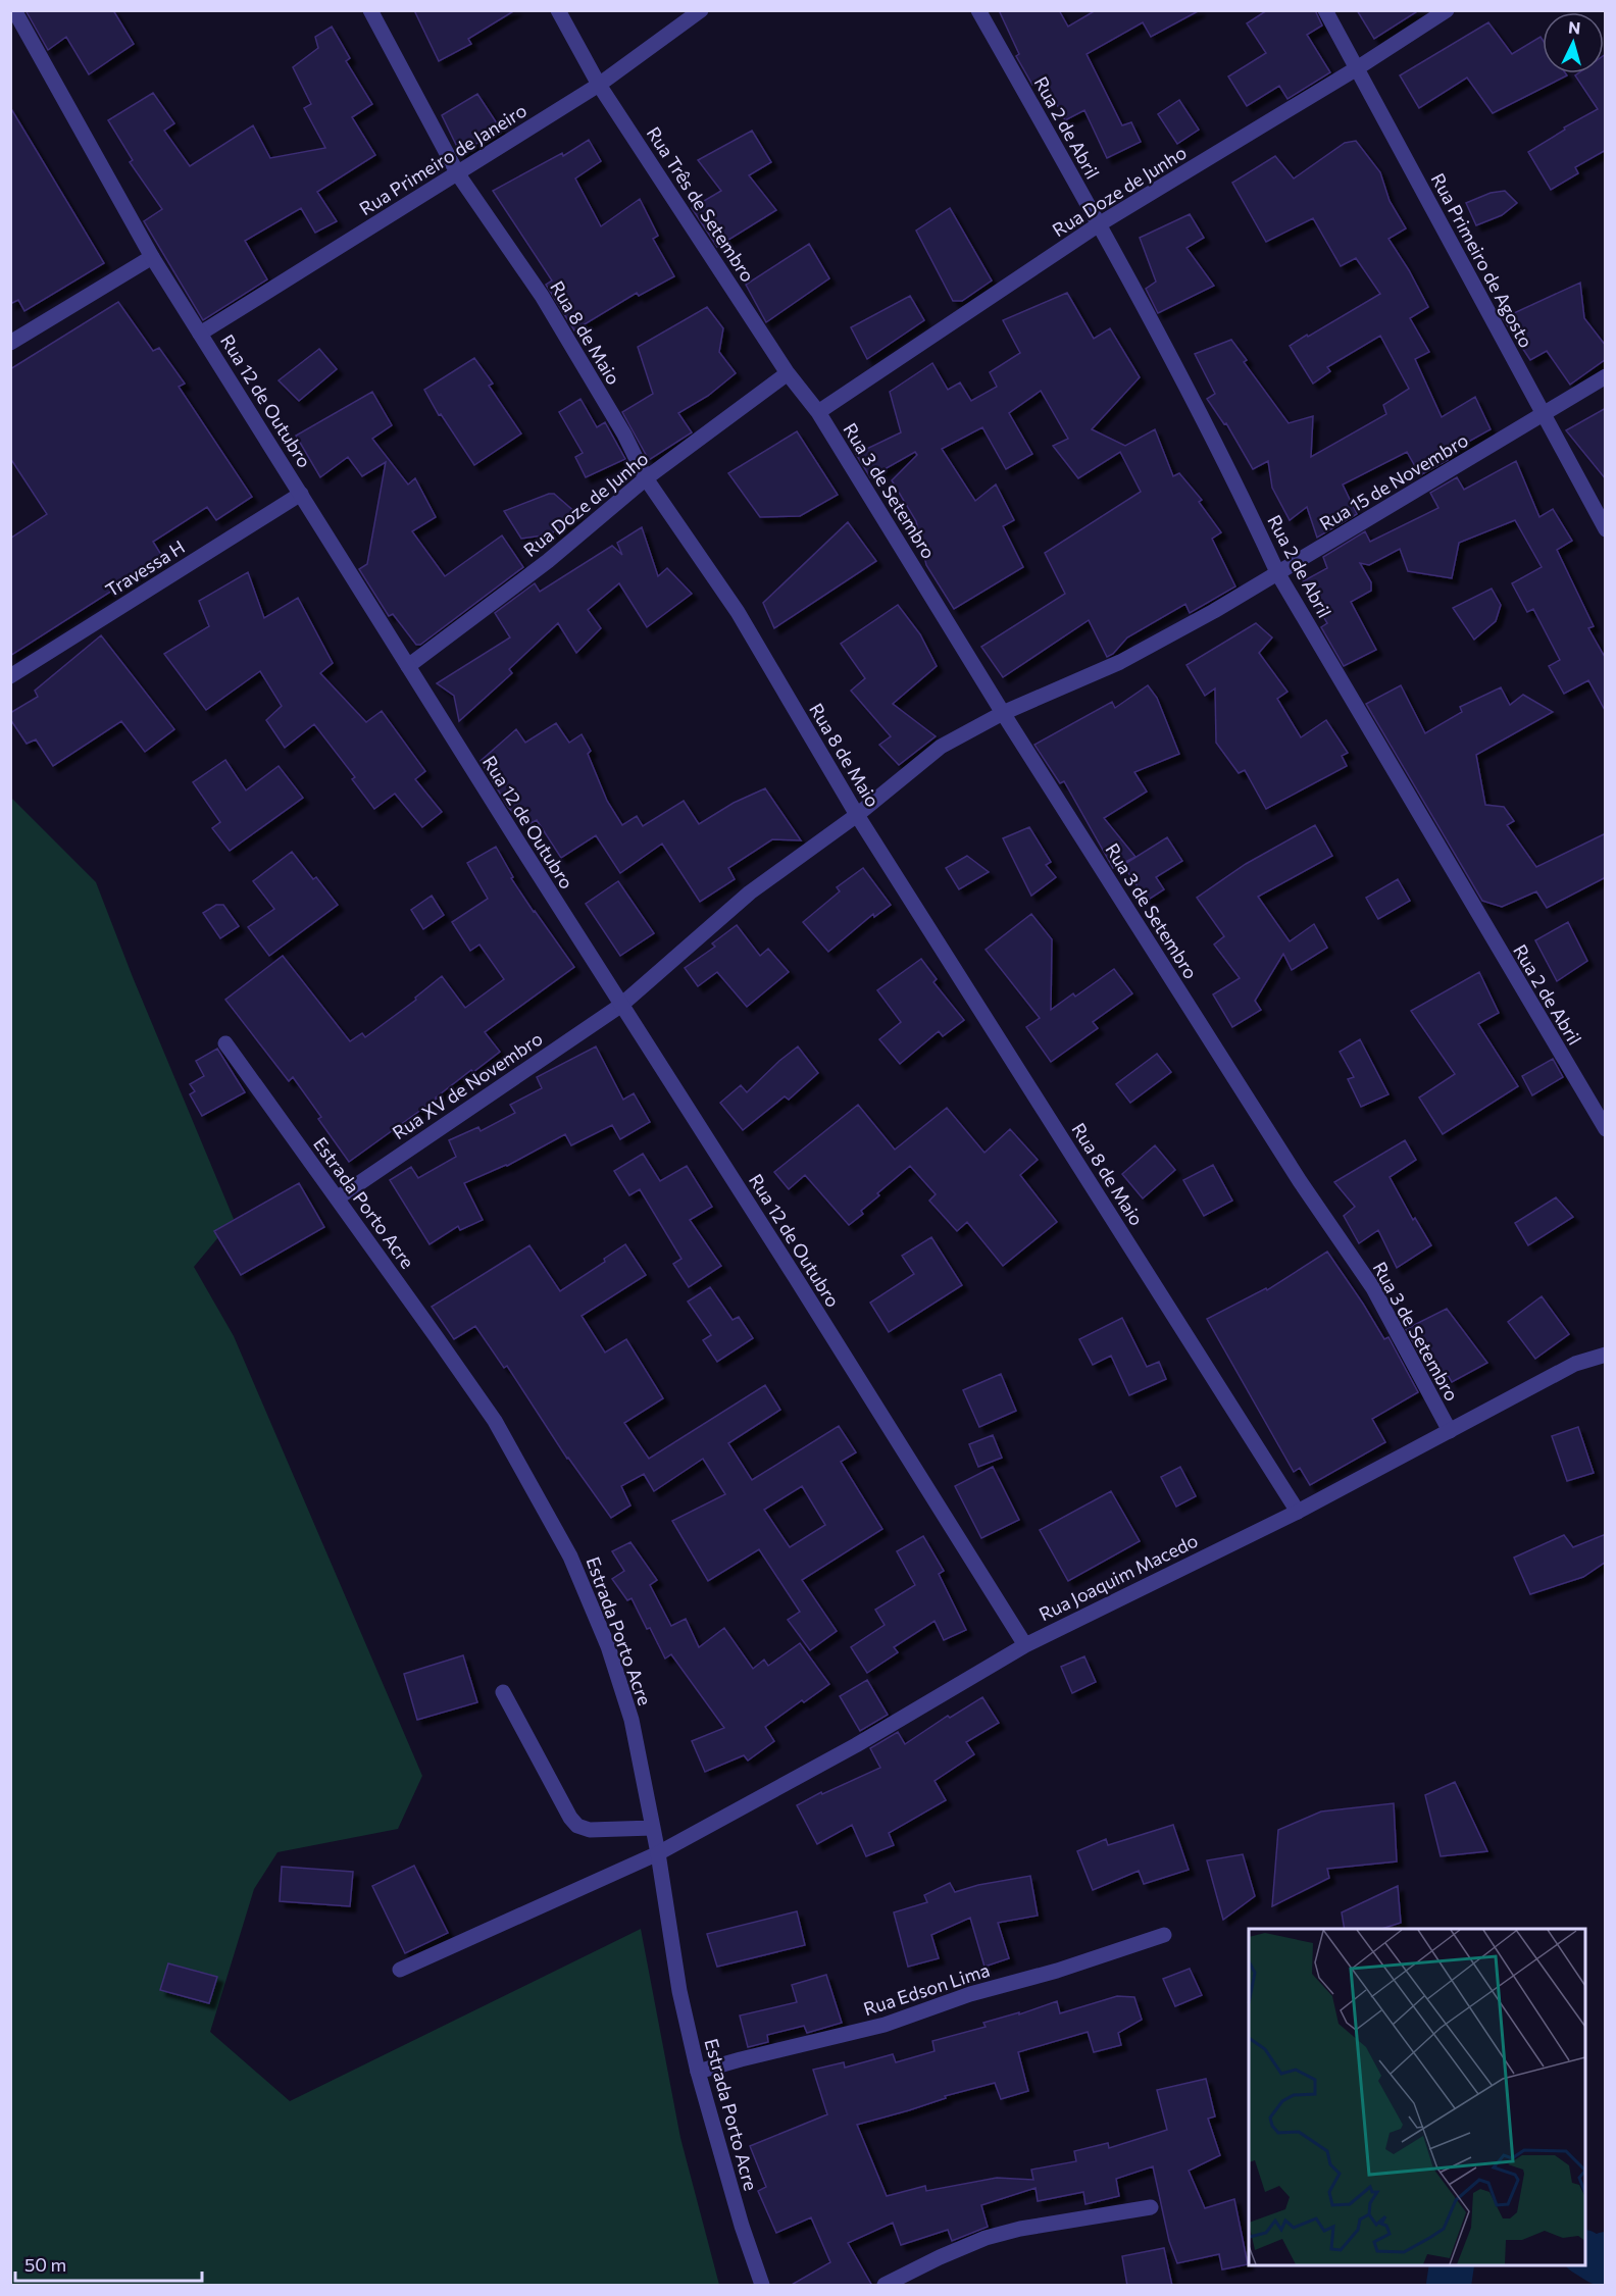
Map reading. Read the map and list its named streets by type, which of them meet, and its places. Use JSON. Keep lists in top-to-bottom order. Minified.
{"streets":{"street":["Rua 2 de Abril","Rua Primeiro de Janeiro","Rua Doze de Junho","Rua Três de Setembro","Rua Primeiro de Agosto","Rua 8 de Maio","Rua 12 de Outubro","Rua 15 de Novembro","Rua 3 de Setembro","Travessa H","Rua XV de Novembro","Estrada Porto Acre","Rua Joaquim Macedo","Rua Edson Lima"]},"crossings":[["Rua 2 de Abril","Rua Doze de Junho"],["Rua 2 de Abril","Rua 15 de Novembro"],["Rua Primeiro de Janeiro","Rua Três de Setembro"],["Rua Primeiro de Janeiro","Rua 8 de Maio"],["Rua Primeiro de Janeiro","Rua 12 de Outubro"],["Rua Doze de Junho","Rua Três de Setembro"],["Rua Doze de Junho","Rua Primeiro de Agosto"],["Rua Doze de Junho","Rua 8 de Maio"],["Rua Doze de Junho","Rua 12 de Outubro"],["Rua Doze de Junho","Rua 3 de Setembro"],["Rua Três de Setembro","Rua 3 de Setembro"],["Rua Primeiro de Agosto","Rua 15 de Novembro"],["Rua 8 de Maio","Rua 15 de Novembro"],["Rua 8 de Maio","Rua XV de Novembro"],["Rua 8 de Maio","Rua Joaquim Macedo"],["Rua 12 de Outubro","Travessa H"],["Rua 12 de Outubro","Rua XV de Novembro"],["Rua 12 de Outubro","Rua Joaquim Macedo"],["Rua 15 de Novembro","Rua 3 de Setembro"],["Rua 15 de Novembro","Rua XV de Novembro"],["Rua 3 de Setembro","Rua Joaquim Macedo"],["Rua XV de Novembro","Estrada Porto Acre"],["Estrada Porto Acre","Rua Joaquim Macedo"],["Estrada Porto Acre","Rua Edson Lima"]],"scale_bar":"50 m","north":"top"}
